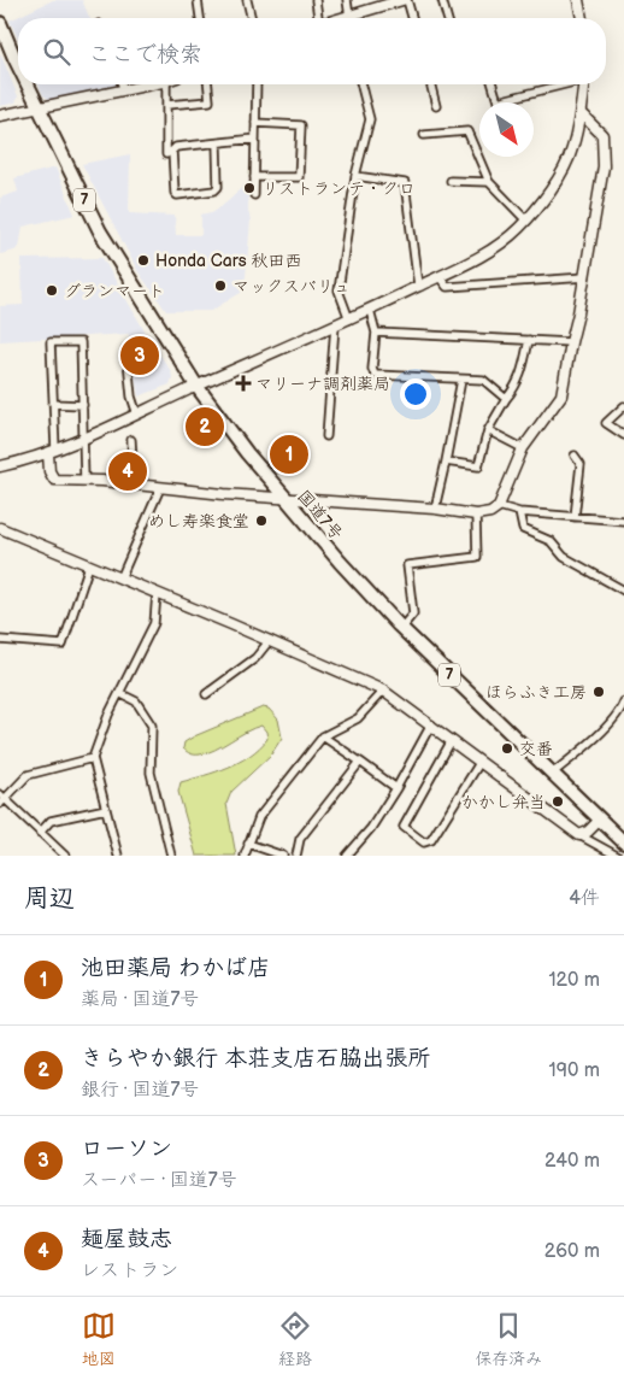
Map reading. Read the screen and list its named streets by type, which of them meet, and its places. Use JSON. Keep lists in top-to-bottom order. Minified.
{"streets":{"highway":["7","国道7号"]},"places":{"other":["リストランテ・クロ","Honda Cars 秋田西","マックスバリュ","グランマート","めし寿楽食堂","ほらふき工房","交番","かかし弁当"],"health":["マリーナ調剤薬局"]},"north":"bottom right","page":{"search":"ここで検索","pins":["3","2","1","4"],"heading":["周辺","4件"],"list":[{"mark":"1","name":"池田薬局 わかば店","note":"薬局 · 国道7号","value":"120 m"},{"mark":"2","name":"きらやか銀行 本荘支店石脇出張所","note":"銀行 · 国道7号","value":"190 m"},{"mark":"3","name":"ローソン","note":"スーパー · 国道7号","value":"240 m"},{"mark":"4","name":"麺屋鼓志","note":"レストラン","value":"260 m"}],"nav":["地図","経路","保存済み"]}}
